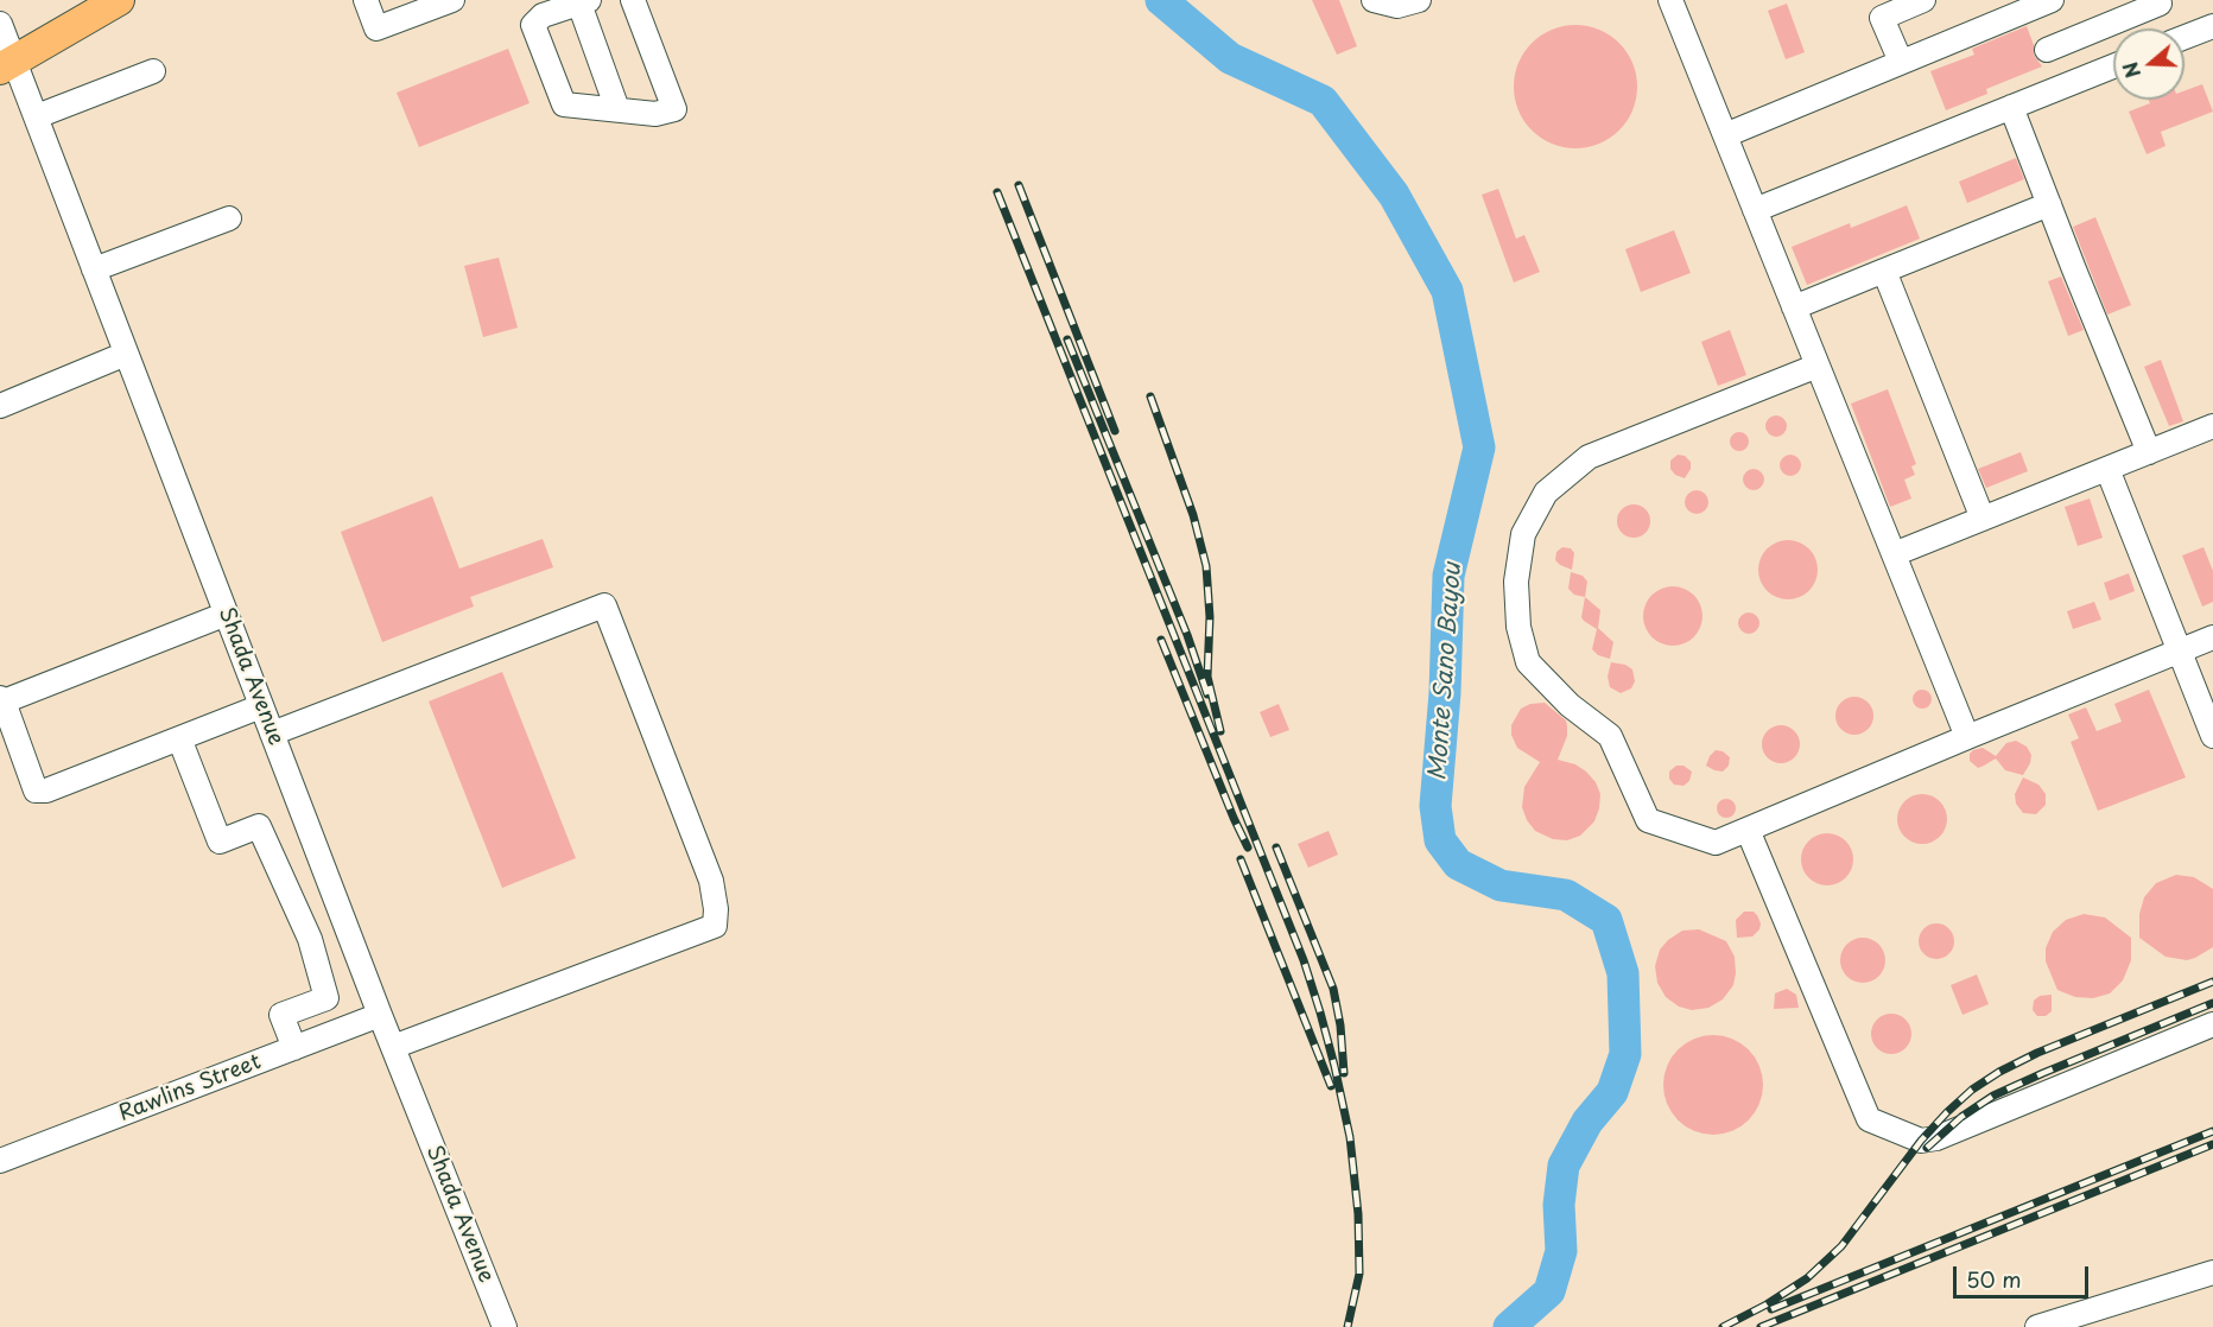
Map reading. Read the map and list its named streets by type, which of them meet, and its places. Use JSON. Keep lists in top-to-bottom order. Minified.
{"streets":{"street":["Shada Avenue","Rawlins Street"]},"crossings":[["Shada Avenue","Rawlins Street"]],"water":["Monte Sano Bayou"],"scale_bar":"50 m","north":"left"}
